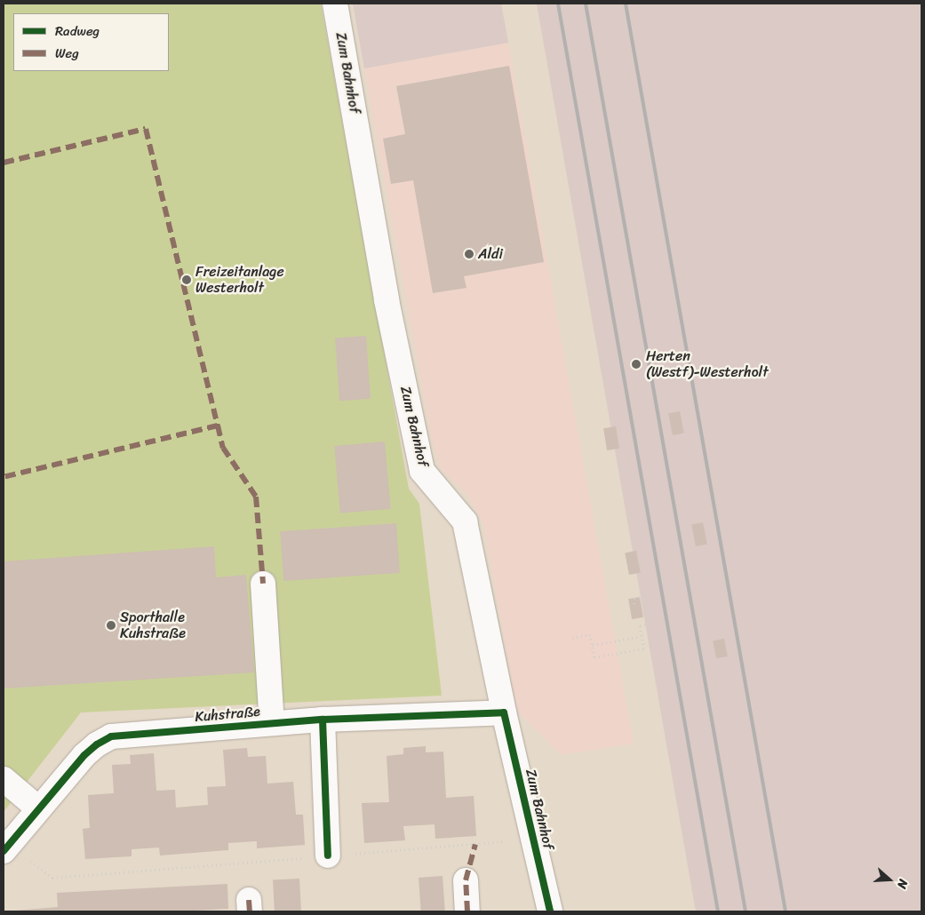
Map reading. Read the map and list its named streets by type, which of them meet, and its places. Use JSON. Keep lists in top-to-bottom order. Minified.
{"streets":{"street":["Zum Bahnhof","Kuhstraße"]},"crossings":[["Zum Bahnhof","Kuhstraße"]],"places":["Aldi","Freizeitanlage Westerholt","Herten (Westf)-Westerholt","Sporthalle Kuhstraße"],"legend":["Radweg","Weg"],"north":"right"}
